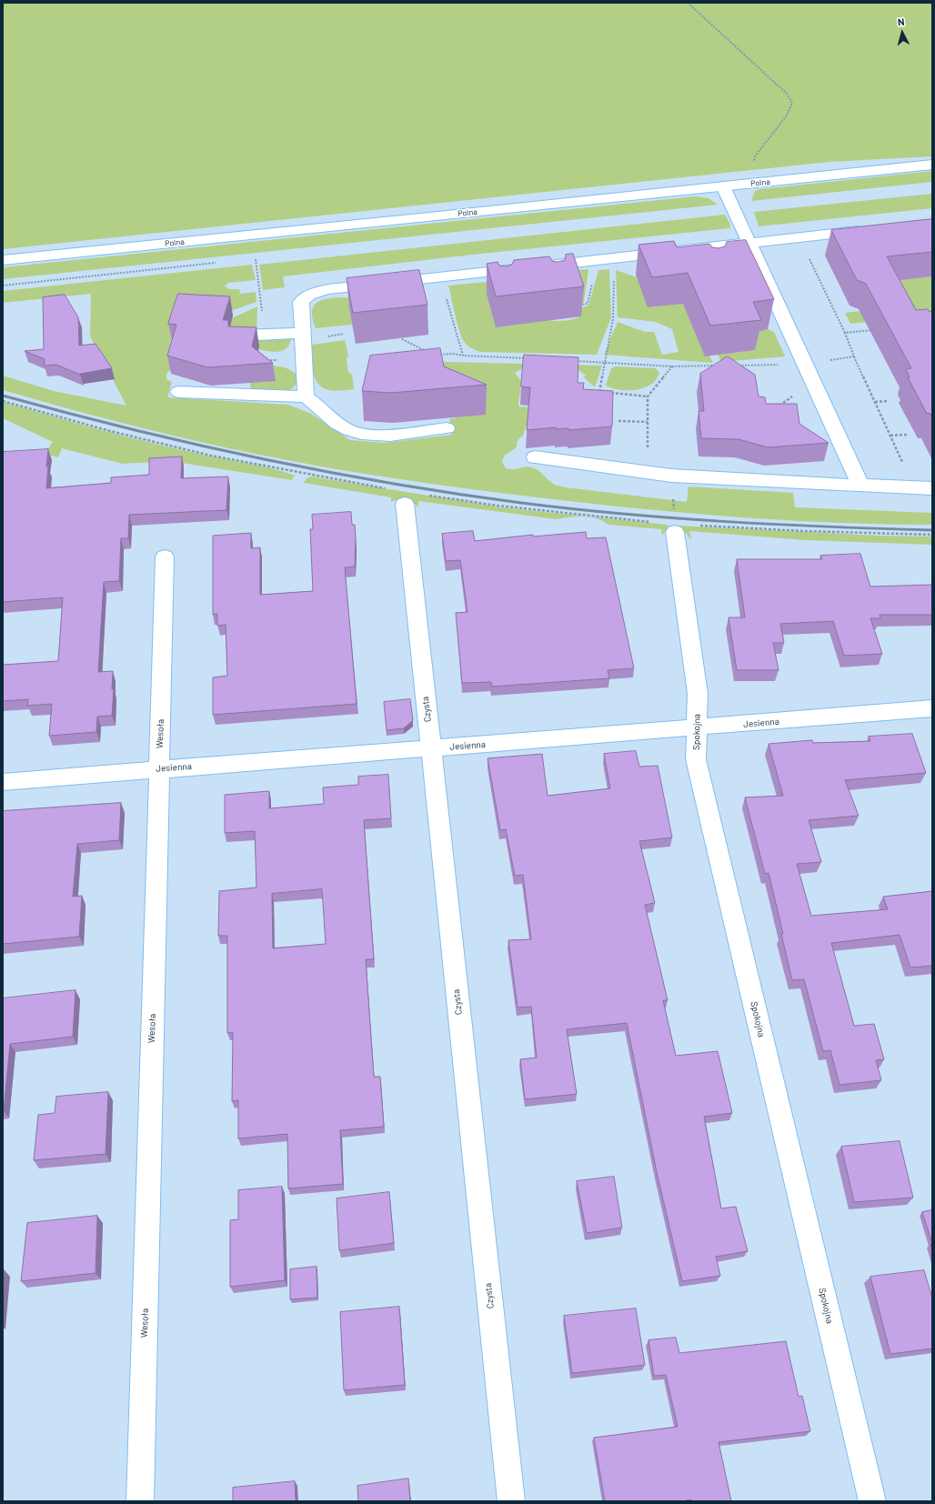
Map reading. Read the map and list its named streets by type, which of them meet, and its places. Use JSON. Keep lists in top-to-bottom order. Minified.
{"streets":{"street":["Polna","Czysta","Jesienna","Spokojna","Wesoła"]},"crossings":[["Czysta","Jesienna"],["Jesienna","Spokojna"],["Jesienna","Wesoła"]],"north":"top"}
